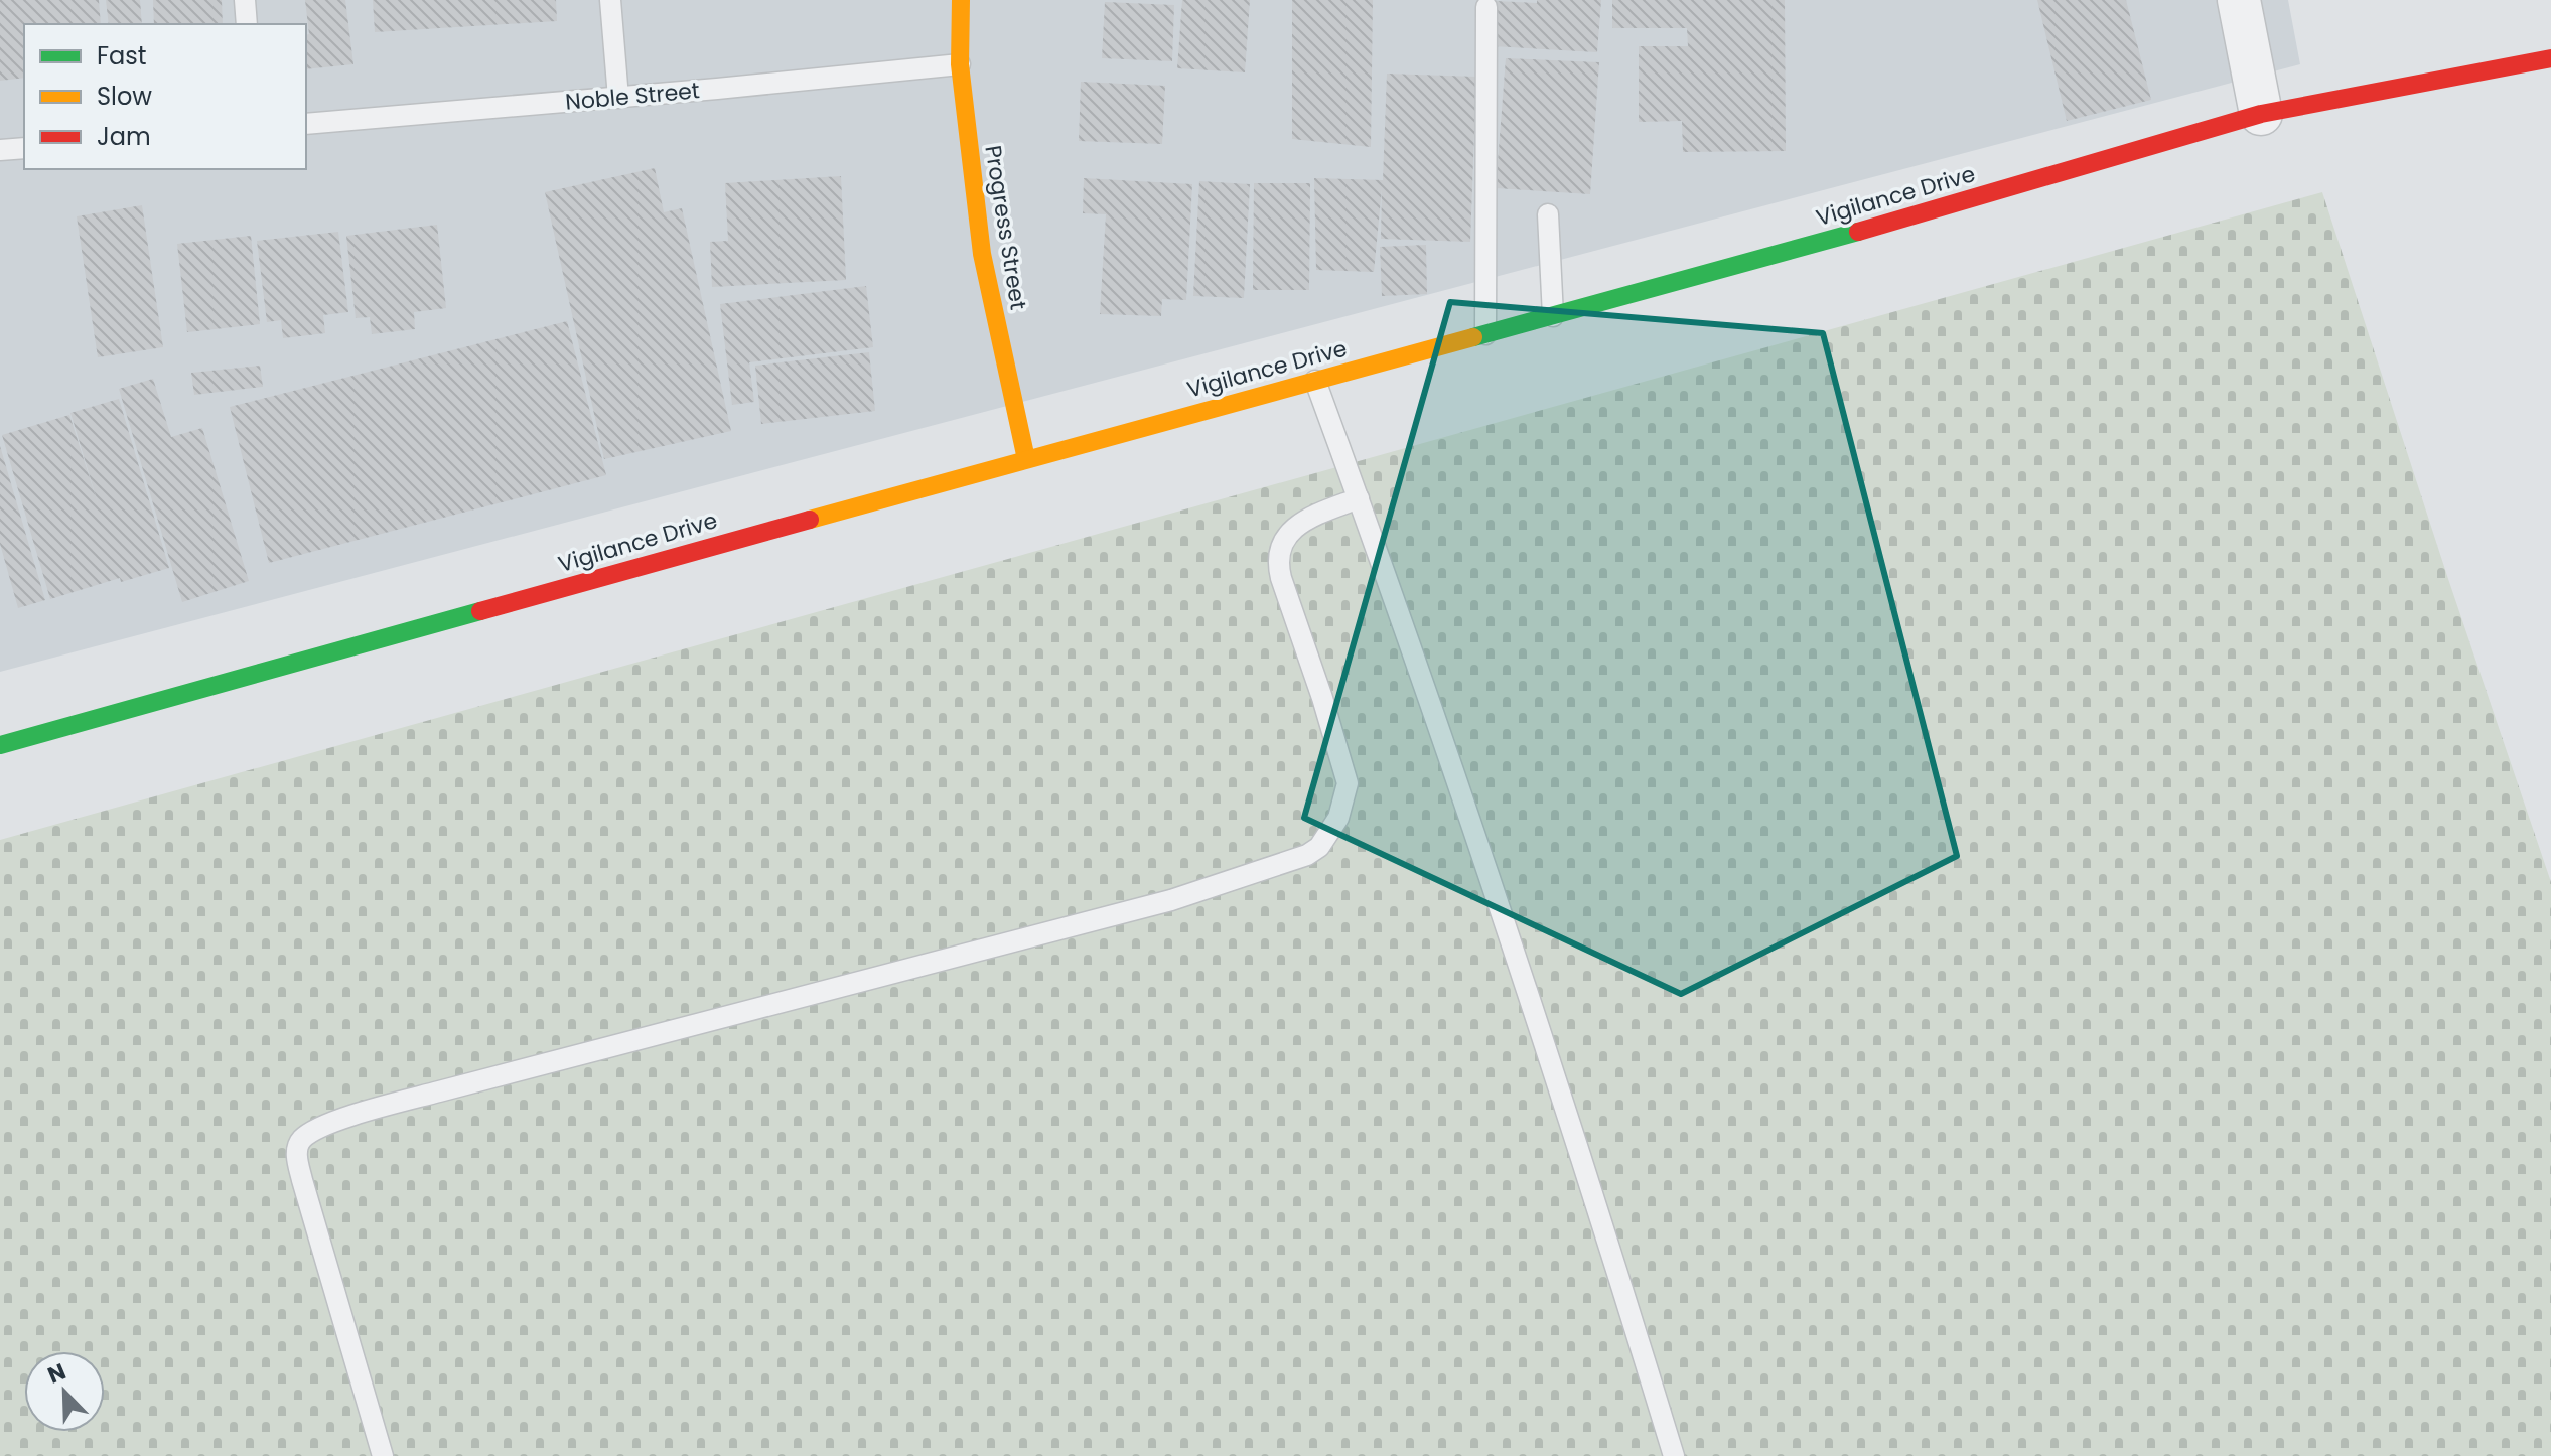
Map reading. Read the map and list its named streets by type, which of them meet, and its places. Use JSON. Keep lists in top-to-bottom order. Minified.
{"streets":{"street":["Vigilance Drive","Progress Street"],"lane":["Noble Street"]},"crossings":[["Noble Street","Progress Street"],["Vigilance Drive","Progress Street"]],"legend":["Fast","Slow","Jam"],"north":"top left"}
